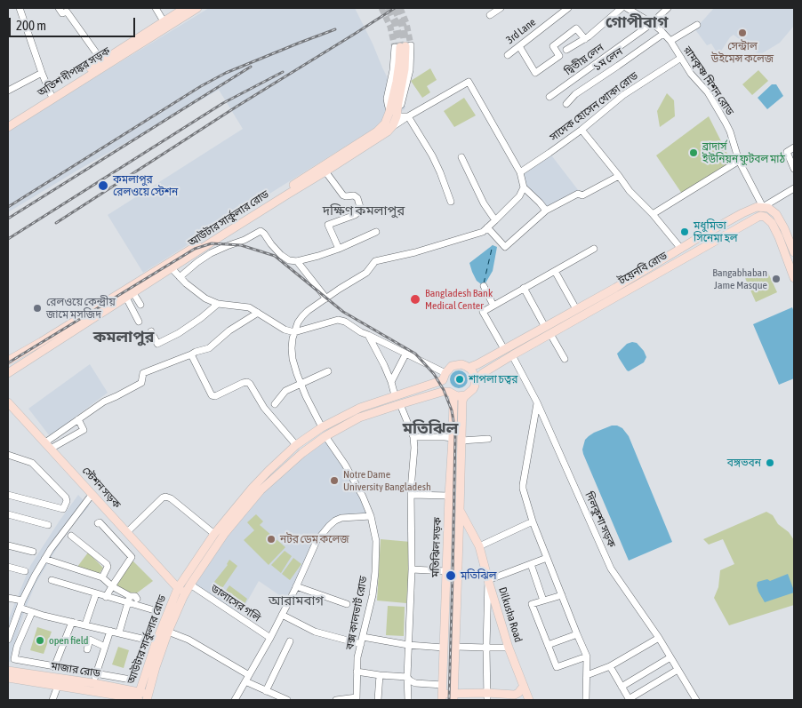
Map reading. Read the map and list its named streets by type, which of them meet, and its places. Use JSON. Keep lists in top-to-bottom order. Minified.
{"streets":{"main road":["অতিশ দীপঙ্কর সড়ক","আউটার সার্কুলার রোড","টয়েনবি রোড","স্টেশন সড়ক","মতিঝিল সড়ক","Dilkusha Road","মাজার রোড"],"street":["3rd Lane","দ্বিতীয় লেন","১ম লেন","রামকৃষ্ণ মিশন রোড","সাদেক হোসেন খোকা রোড","দিলকুশা সড়ক","ডালাসের গলি","বক্স কালভার্ট রোড"]},"crossings":[["দ্বিতীয় লেন","রামকৃষ্ণ মিশন রোড"],["১ম লেন","রামকৃষ্ণ মিশন রোড"],["রামকৃষ্ণ মিশন রোড","সাদেক হোসেন খোকা রোড"],["রামকৃষ্ণ মিশন রোড","টয়েনবি রোড"],["আউটার সার্কুলার রোড","স্টেশন সড়ক"],["আউটার সার্কুলার রোড","মতিঝিল সড়ক"],["আউটার সার্কুলার রোড","ডালাসের গলি"],["আউটার সার্কুলার রোড","বক্স কালভার্ট রোড"],["আউটার সার্কুলার রোড","মাজার রোড"],["টয়েনবি রোড","দিলকুশা সড়ক"],["মতিঝিল সড়ক","Dilkusha Road"]],"districts":["গোপীবাগ","দক্ষিণ কমলাপুর","কমলাপুর","মতিঝিল","আরামবাগ"],"places":["সেন্ট্রাল উইমেন্স কলেজ","ব্রাদার্স ইউনিয়ন ফুটবল মাঠ","কমলাপুর রেলওয়ে স্টেশন","মধুমিতা সিনেমা হল","Bangabhaban Jame Masque","Bangladesh Bank Medical Center","রেলওয়ে কেন্দ্রীয় জামে মসজিদ","শাপলা চত্বর","বঙ্গভবন","Notre Dame University Bangladesh","নটর ডেম কলেজ","মতিঝিল","open field"],"scale_bar":"200 m"}
